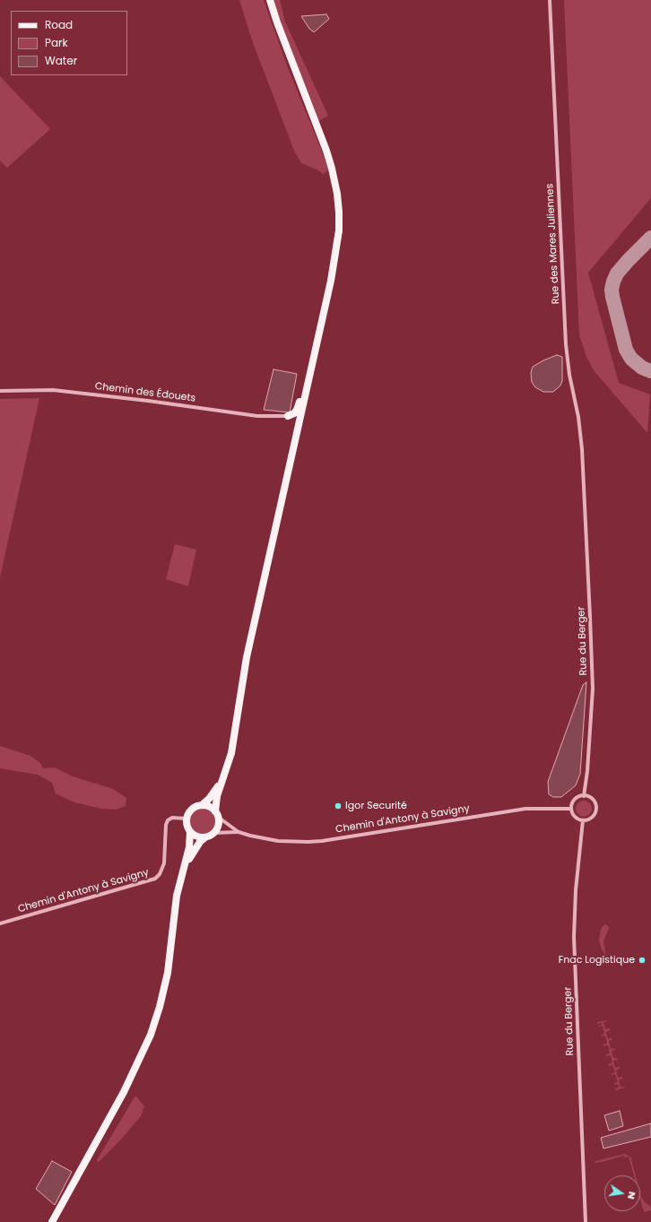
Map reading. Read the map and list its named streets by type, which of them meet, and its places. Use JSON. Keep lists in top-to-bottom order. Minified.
{"streets":{"street":["Rue des Mares Juliennes","Chemin des Édouets","Rue du Berger","Chemin d'Antony à Savigny"]},"crossings":[["Rue des Mares Juliennes","Rue du Berger"],["Rue du Berger","Chemin d'Antony à Savigny"]],"places":["Igor Securité","Fnac Logistique"],"legend":["Road","Park","Water"],"north":"right"}
